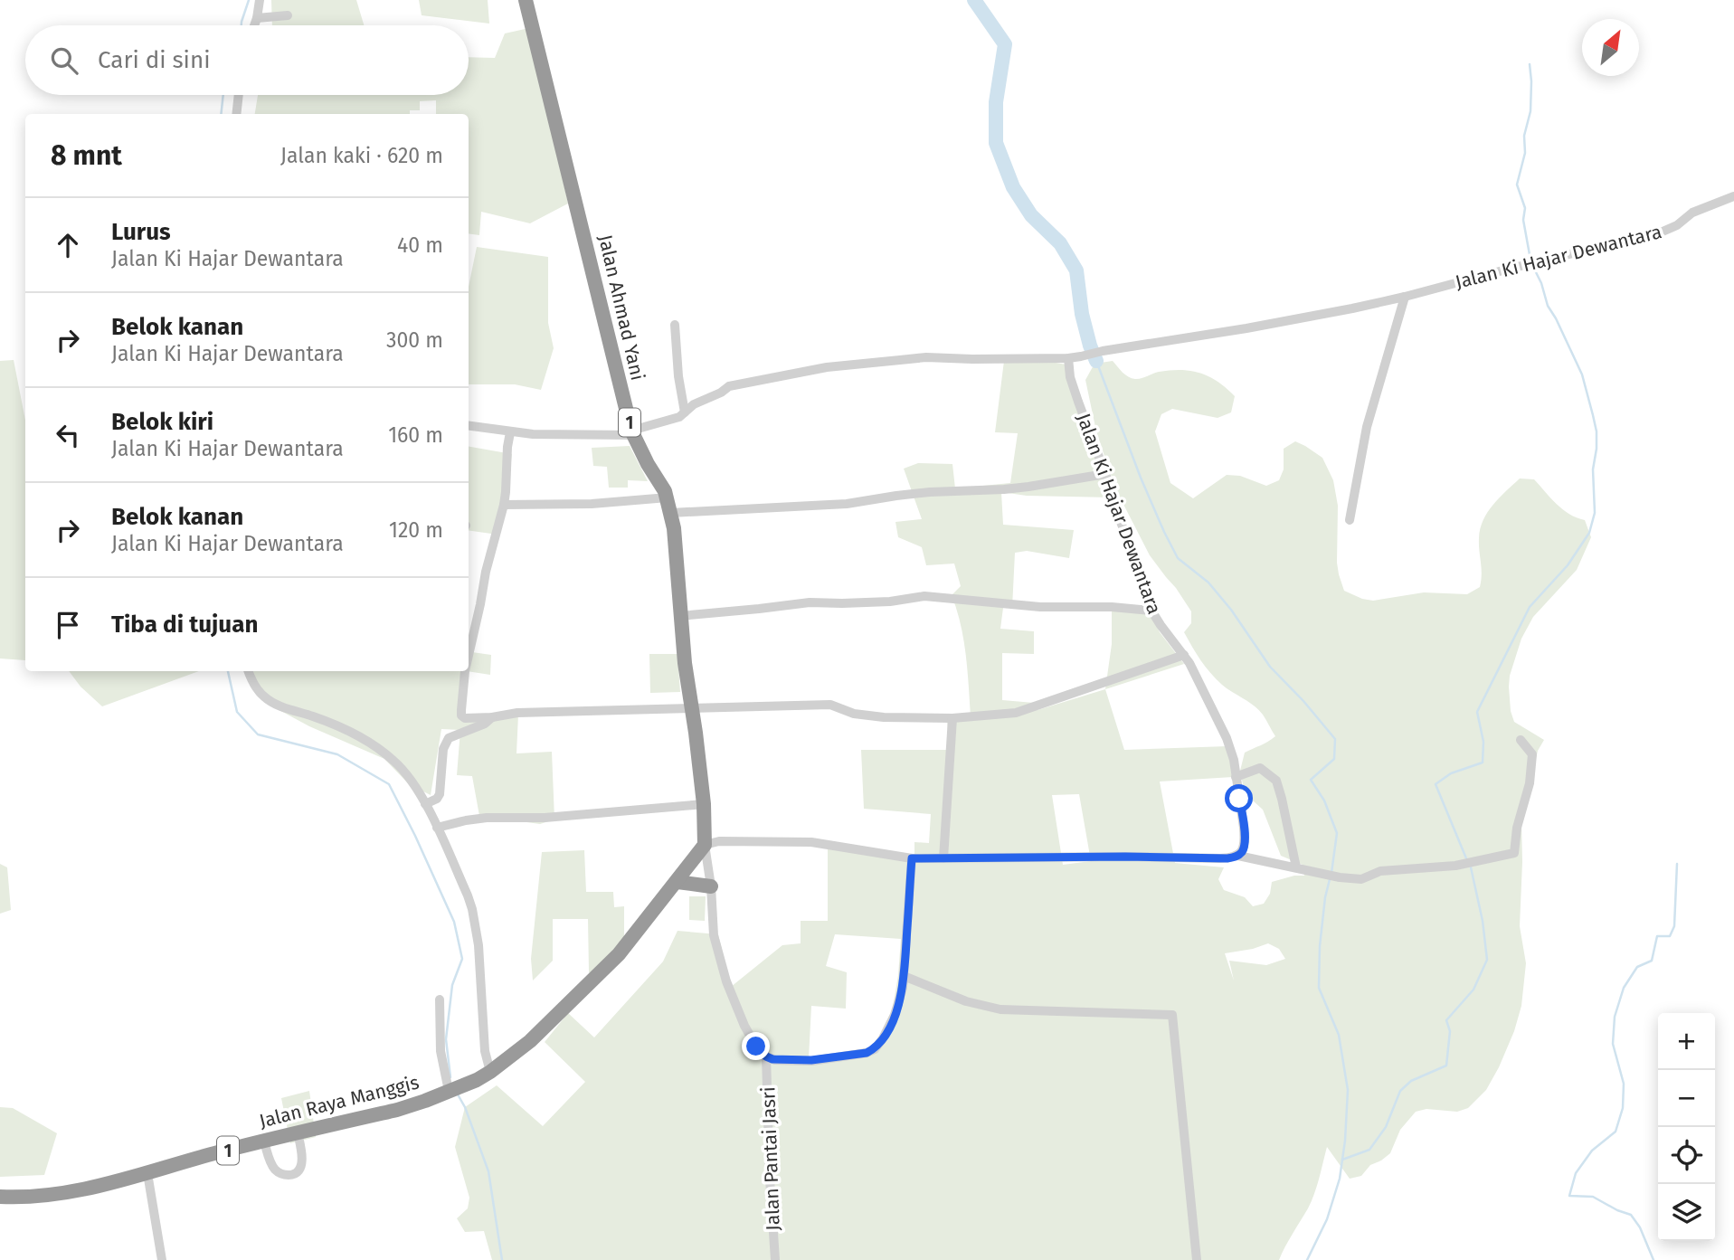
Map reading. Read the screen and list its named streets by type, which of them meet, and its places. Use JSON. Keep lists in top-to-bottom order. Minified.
{"streets":{"highway":["Jalan Ahmad Yani","1","Jalan Raya Manggis"],"street":["Jalan Ki Hajar Dewantara","Jalan Pantai Jasri"]},"crossings":[["Jalan Ahmad Yani","Jalan Raya Manggis"]],"north":"top right","page":{"search":"Cari di sini","heading":["8 mnt","Jalan kaki · 620 m"],"list":[["Lurus","Jalan Ki Hajar Dewantara","40 m"],["Belok kanan","Jalan Ki Hajar Dewantara","300 m"],["Belok kiri","Jalan Ki Hajar Dewantara","160 m"],["Belok kanan","Jalan Ki Hajar Dewantara","120 m"],"Tiba di tujuan"],"map_buttons":["+","−"]}}
